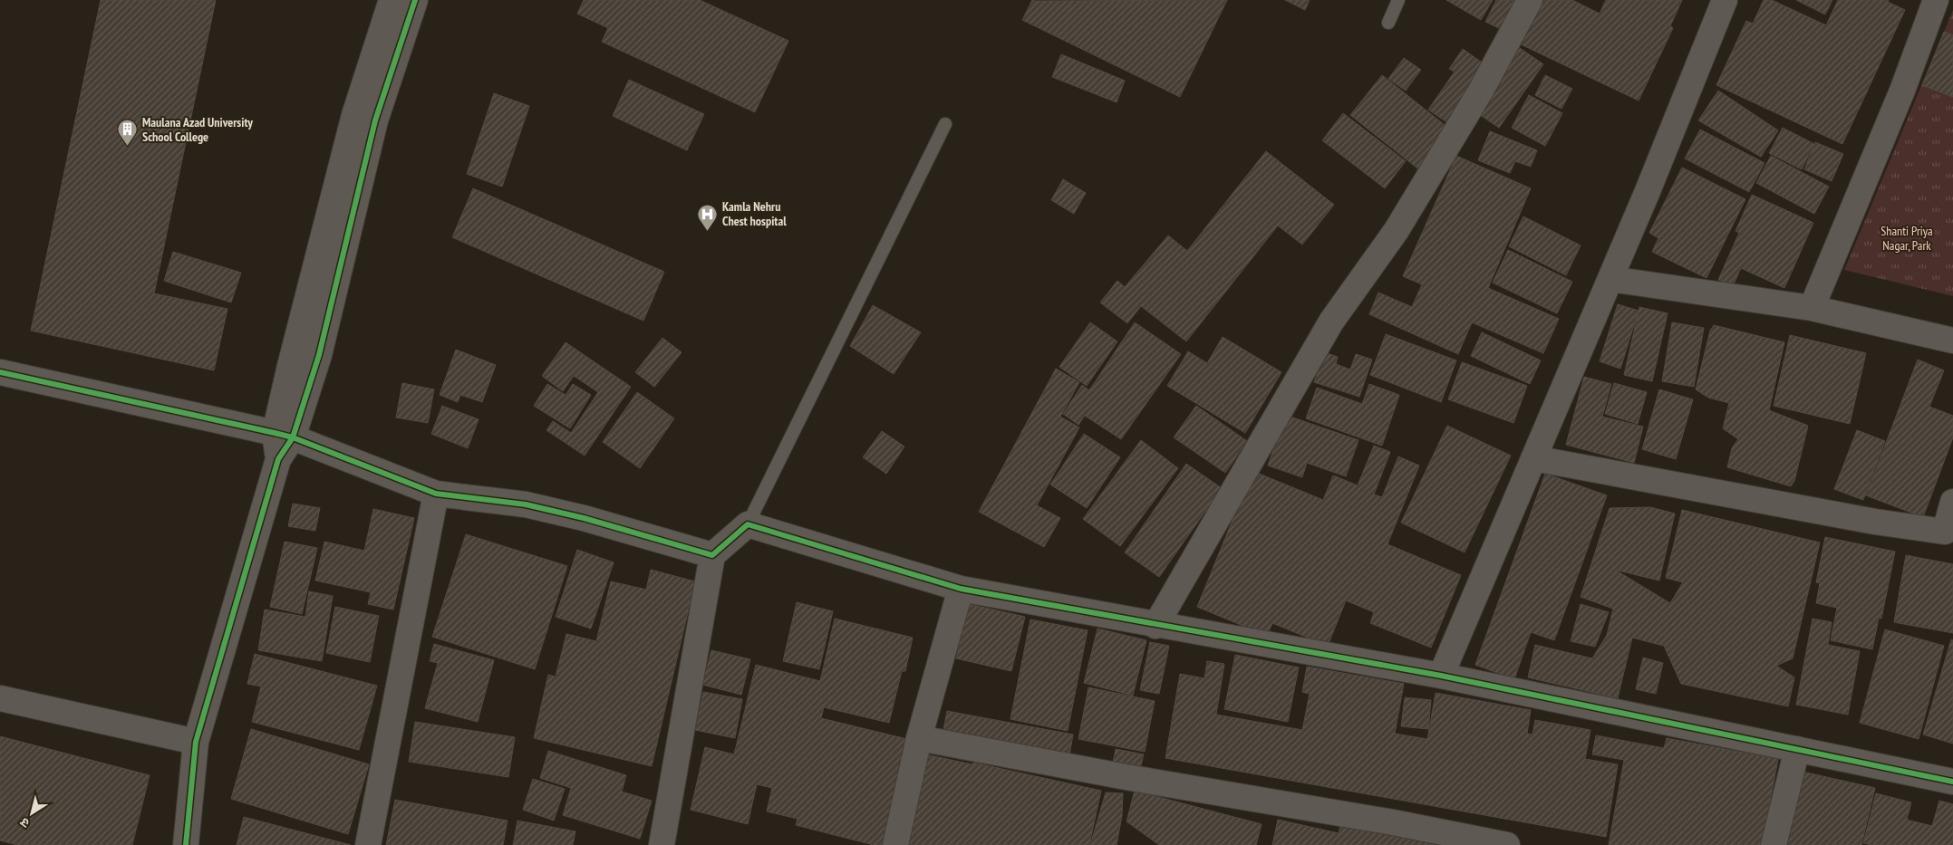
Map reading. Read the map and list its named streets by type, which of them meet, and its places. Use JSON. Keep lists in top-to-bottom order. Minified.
{"parks":["Shanti Priya Nagar, Park"],"places":{"building":["Maulana Azad University School College"],"hospital":["Kamla Nehru Chest hospital"]},"north":"bottom left"}
